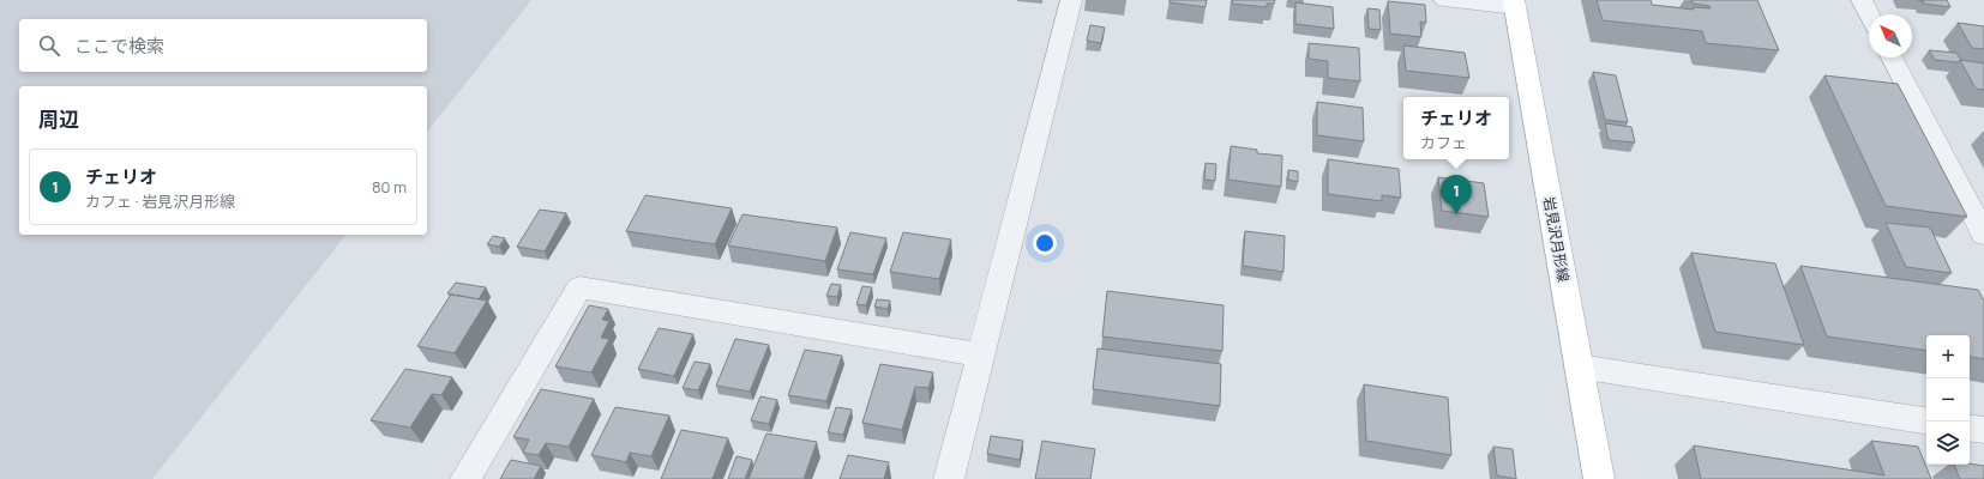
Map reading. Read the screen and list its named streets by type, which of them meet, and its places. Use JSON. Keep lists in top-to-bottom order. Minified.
{"streets":{"main road":["岩見沢月形線"]},"north":"top left","page":{"search":"ここで検索","heading":"周辺","popup":["チェリオ","カフェ"],"list":[{"mark":"1","name":"チェリオ","note":"カフェ · 岩見沢月形線","value":"80 m"}],"pins":"1","map_buttons":["+","−"]}}
